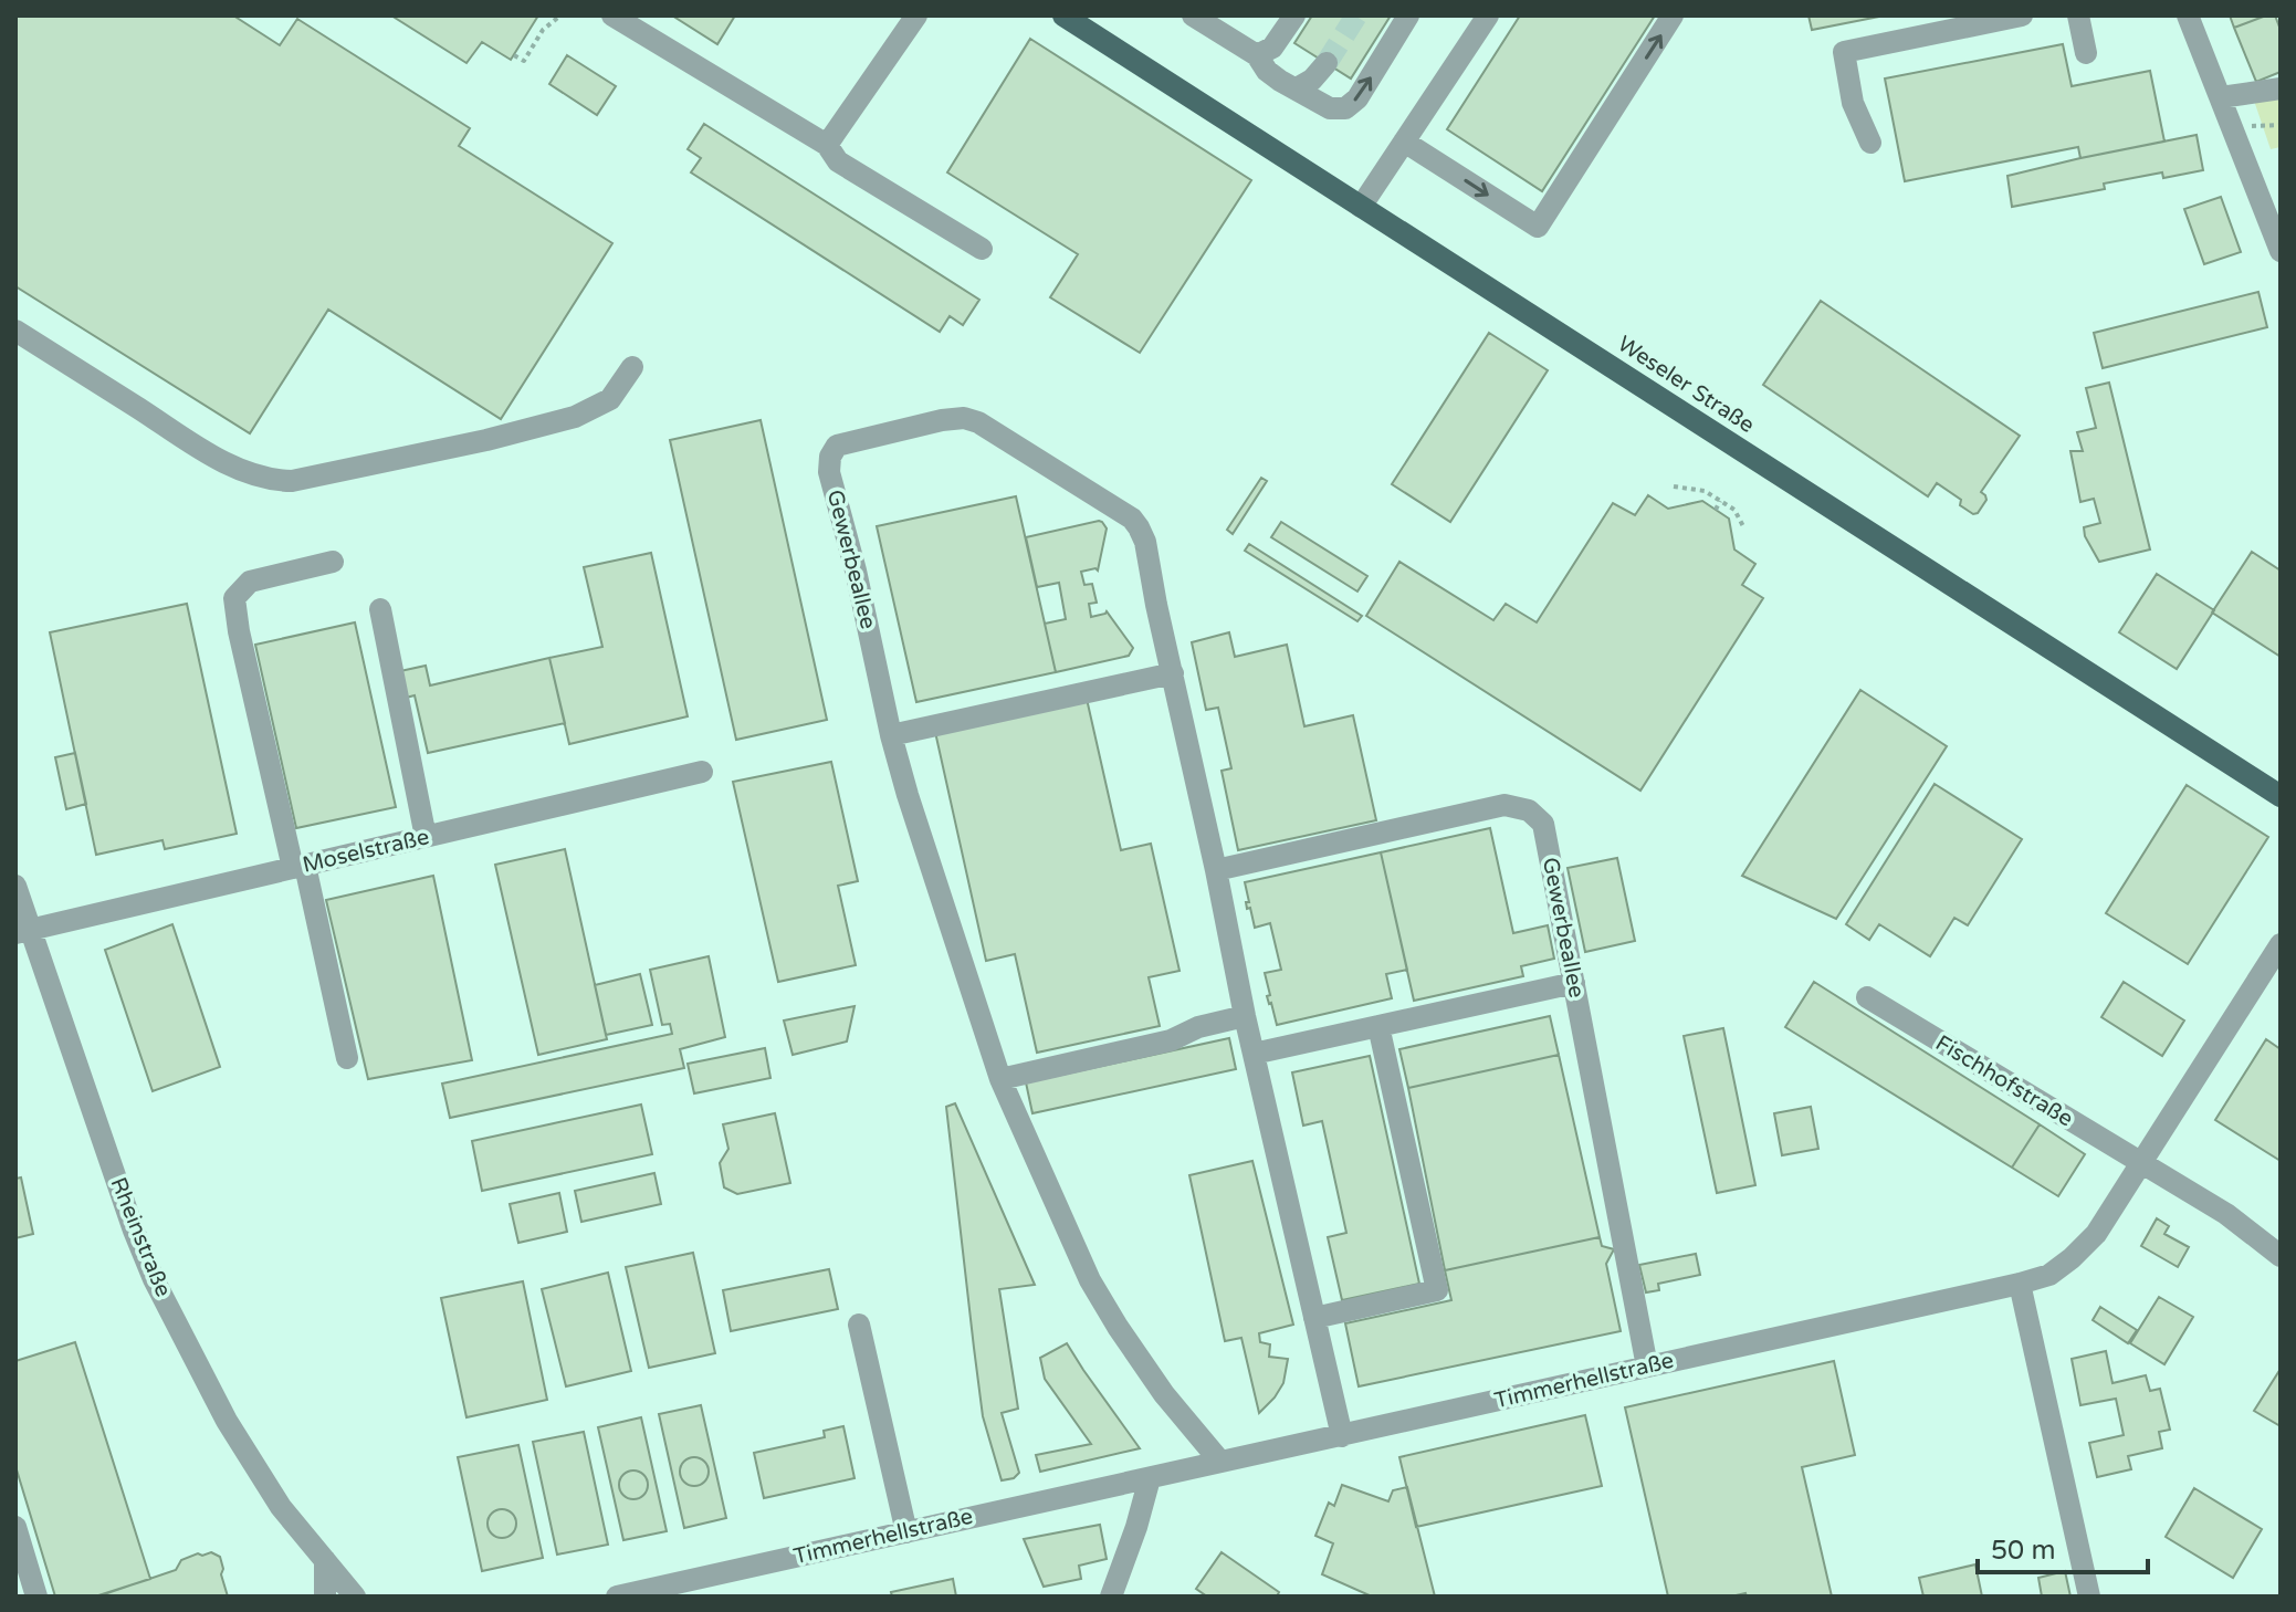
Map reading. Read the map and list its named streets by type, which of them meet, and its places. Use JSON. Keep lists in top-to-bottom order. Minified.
{"streets":{"main road":["Weseler Straße"],"street":["Gewerbeallee","Moselstraße","Fischhofstraße","Rheinstraße","Timmerhellstraße"]},"crossings":[["Gewerbeallee","Timmerhellstraße"],["Moselstraße","Rheinstraße"],["Fischhofstraße","Timmerhellstraße"]],"scale_bar":"50 m"}
